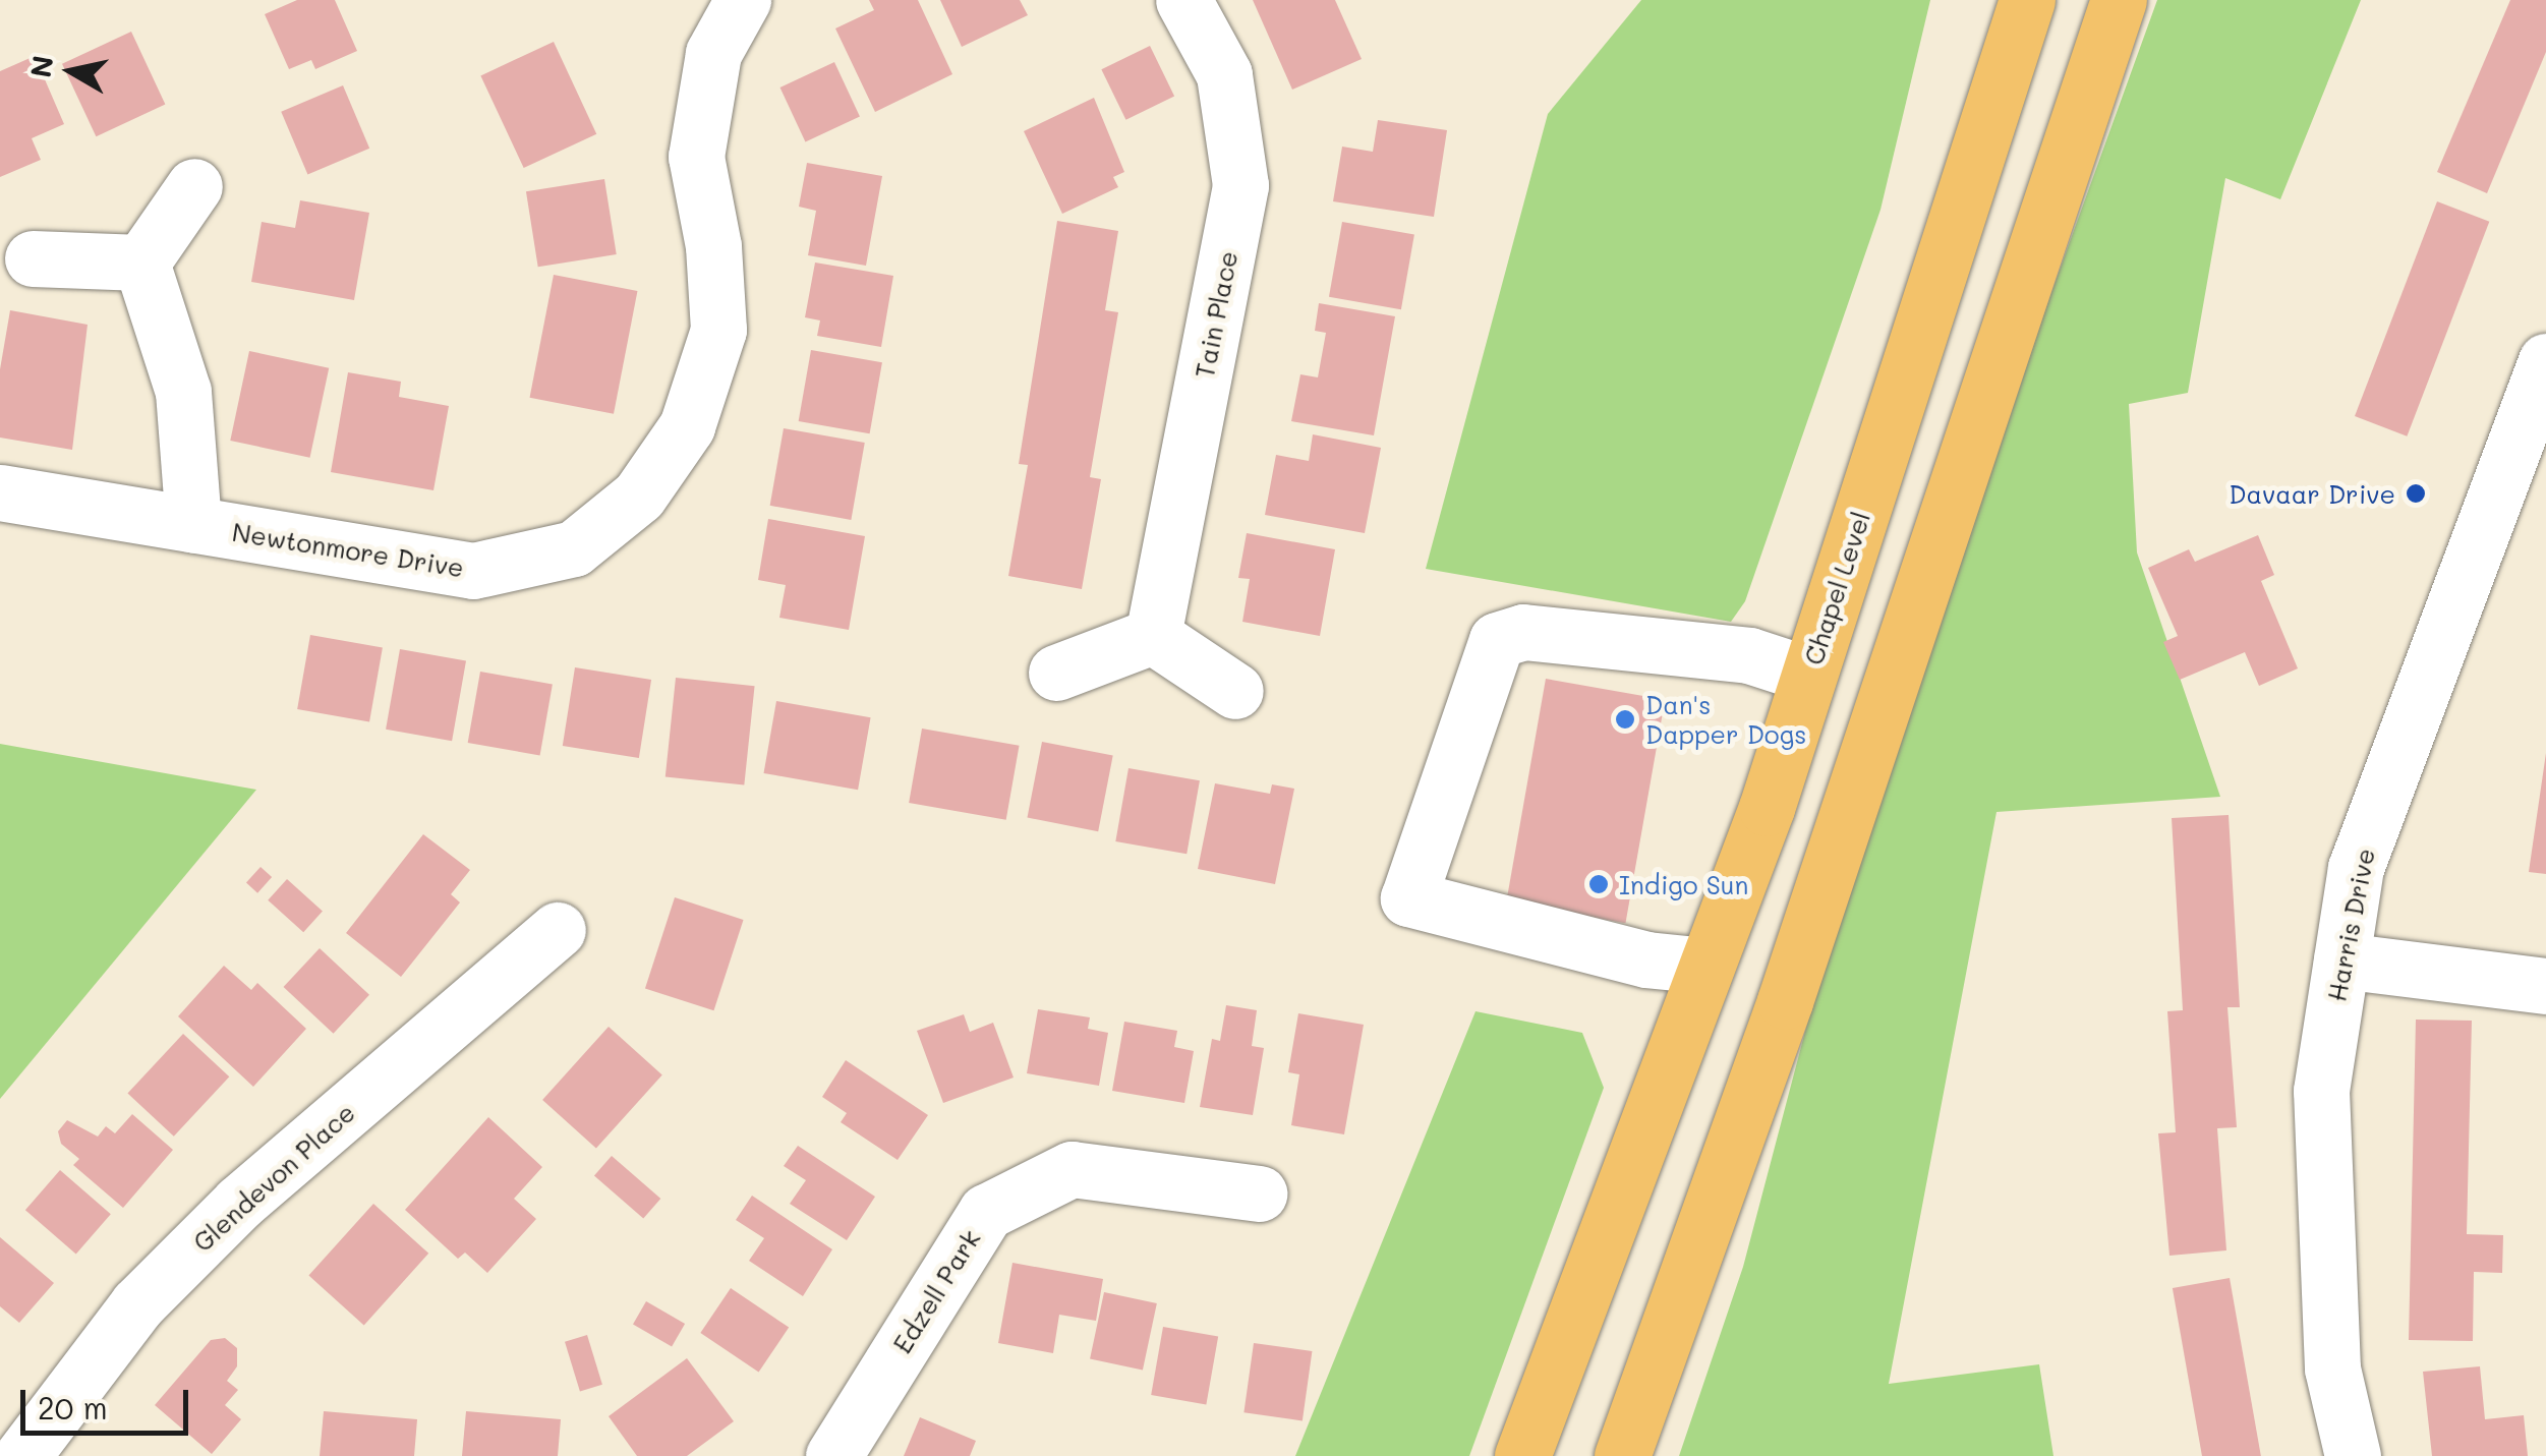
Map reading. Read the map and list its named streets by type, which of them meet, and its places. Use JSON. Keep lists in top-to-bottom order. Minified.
{"streets":{"main road":["Chapel Level"],"street":["Tain Place","Newtonmore Drive","Harris Drive","Glendevon Place","Edzell Park"]},"places":["Davaar Drive","Dan's Dapper Dogs","Indigo Sun"],"scale_bar":"20 m","north":"left"}
